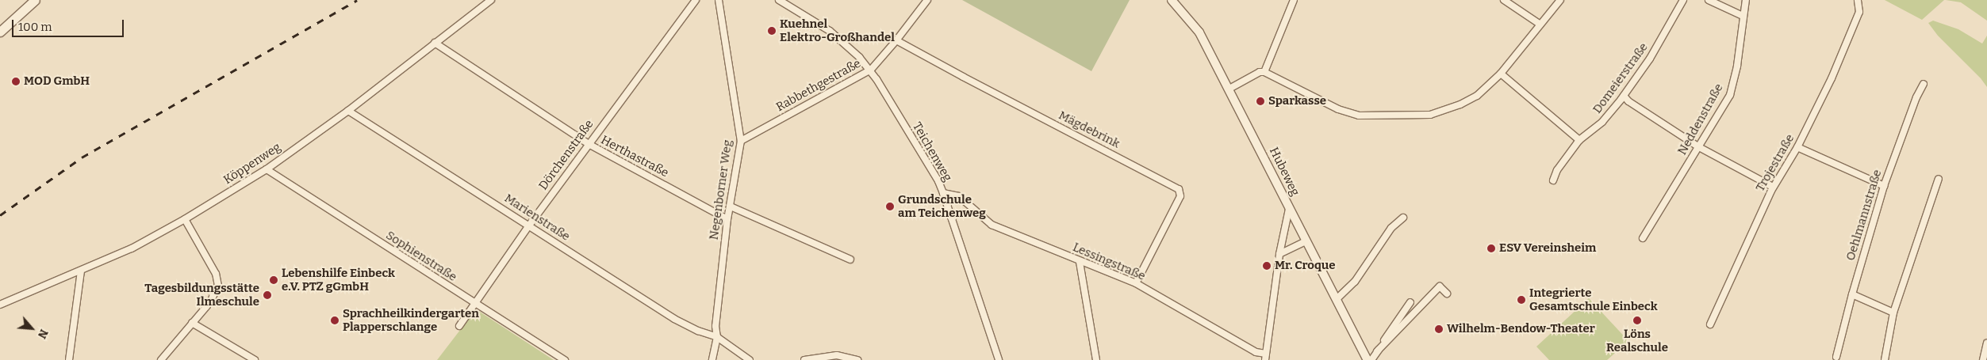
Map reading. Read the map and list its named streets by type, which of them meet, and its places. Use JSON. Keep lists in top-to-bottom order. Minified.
{"streets":{"street":["Domeierstraße","Rabbethgestraße","Neddenstraße","Mägdebrink","Teichenweg","Dörchenstraße","Herthastraße","Trojestraße","Köppenweg","Hubeweg","Negenborner Weg","Oehlmannstraße","Marienstraße","Sophienstraße","Lessingstraße"]},"crossings":[["Rabbethgestraße","Mägdebrink"],["Rabbethgestraße","Teichenweg"],["Rabbethgestraße","Negenborner Weg"],["Mägdebrink","Lessingstraße"],["Teichenweg","Lessingstraße"],["Dörchenstraße","Herthastraße"],["Dörchenstraße","Marienstraße"],["Dörchenstraße","Sophienstraße"],["Herthastraße","Köppenweg"],["Herthastraße","Negenborner Weg"],["Köppenweg","Marienstraße"],["Köppenweg","Sophienstraße"],["Negenborner Weg","Marienstraße"]],"places":["Kuehnel Elektro-Großhandel","MOD GmbH","Sparkasse","Grundschule am Teichenweg","ESV Vereinsheim","Mr. Croque","Lebenshilfe Einbeck e.V. PTZ gGmbH","Tagesbildungsstätte Ilmeschule","Integrierte Gesamtschule Einbeck","Sprachheilkindergarten Plapperschlange","Löns Realschule","Wilhelm-Bendow-Theater"],"scale_bar":"100 m","north":"bottom right"}
